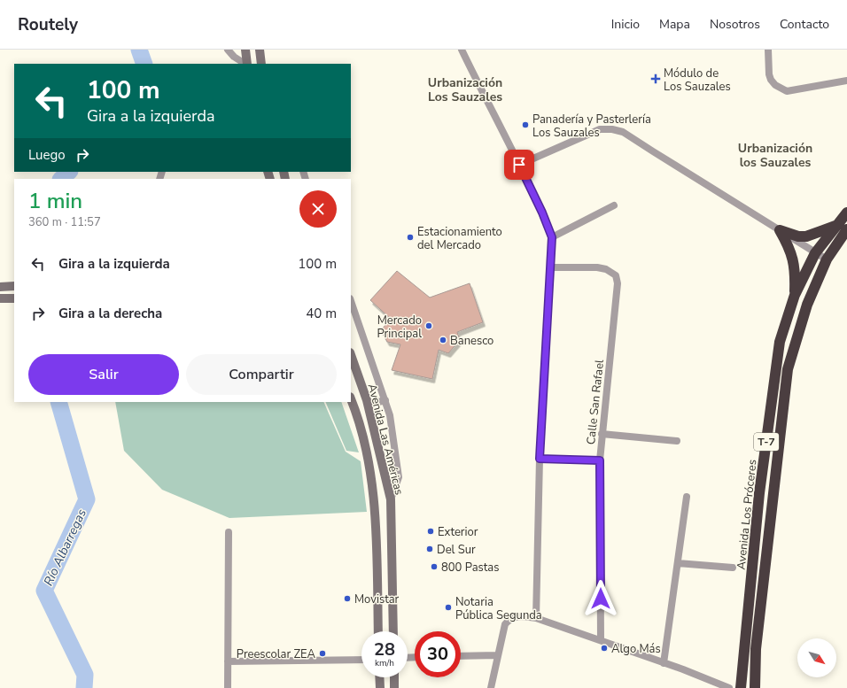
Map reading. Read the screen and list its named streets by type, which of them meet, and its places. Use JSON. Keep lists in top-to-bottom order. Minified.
{"streets":{"highway":["T-7","Avenida Los Próceres"],"street":["Calle San Rafael","Avenida Las Américas"]},"crossings":[["T-7","Avenida Los Próceres"]],"districts":["Urbanización Los Sauzales","Urbanización los Sauzales"],"water":["Río Albarregas"],"places":{"health":["Módulo de Los Sauzales"],"other":["Panadería y Pasterlería Los Sauzales","Estacionamiento del Mercado","Mercado Principal","Banesco","Exterior","Del Sur","800 Pastas","Movistar","Notaria Pública Segunda","Algo Más","Preescolar ZEA"]},"north":"bottom right","page":{"header":"Routely","nav":["Inicio","Mapa","Nosotros","Contacto"],"turn":["100 m","Gira a la izquierda"],"then":"Luego","heading":["1 min","360 m · 11:57"],"list":[{"name":"Gira a la izquierda","value":"100 m"},{"name":"Gira a la derecha","value":"40 m"}],"buttons":["Salir","Compartir"],"speed":"28 km/h","limit":"30"}}
